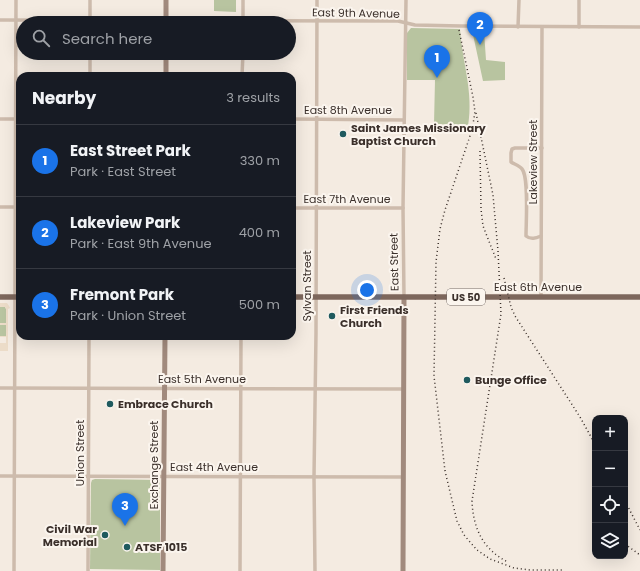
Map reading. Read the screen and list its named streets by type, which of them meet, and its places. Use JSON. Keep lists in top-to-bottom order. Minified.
{"streets":{"main road":["East 6th Avenue","US 50"],"street":["East 9th Avenue","East 8th Avenue","Lakeview Street","East 7th Avenue","East Street","Sylvan Street","East 5th Avenue","Union Street","Exchange Street","East 4th Avenue"]},"crossings":[["East 9th Avenue","Lakeview Street"],["East 9th Avenue","East Street"],["East 9th Avenue","Sylvan Street"],["East 8th Avenue","East Street"],["East 8th Avenue","Sylvan Street"],["Lakeview Street","East 6th Avenue"],["East 7th Avenue","East Street"],["East 7th Avenue","Sylvan Street"],["East Street","East 6th Avenue"],["East Street","East 5th Avenue"],["East Street","East 4th Avenue"],["Sylvan Street","East 6th Avenue"],["Sylvan Street","East 5th Avenue"],["Sylvan Street","East 4th Avenue"],["East 5th Avenue","Union Street"],["East 5th Avenue","Exchange Street"],["Union Street","East 4th Avenue"],["Exchange Street","East 4th Avenue"]],"places":["Saint James Missionary Baptist Church","First Friends Church","Bunge Office","Embrace Church","Civil War Memorial","ATSF 1015"],"page":{"pins":["2","1","3"],"search":"Search here","heading":["Nearby","3 results"],"list":[{"mark":"1","name":"East Street Park","note":"Park · East Street","value":"330 m"},{"mark":"2","name":"Lakeview Park","note":"Park · East 9th Avenue","value":"400 m"},{"mark":"3","name":"Fremont Park","note":"Park · Union Street","value":"500 m"}],"map_buttons":["+","−"]}}
